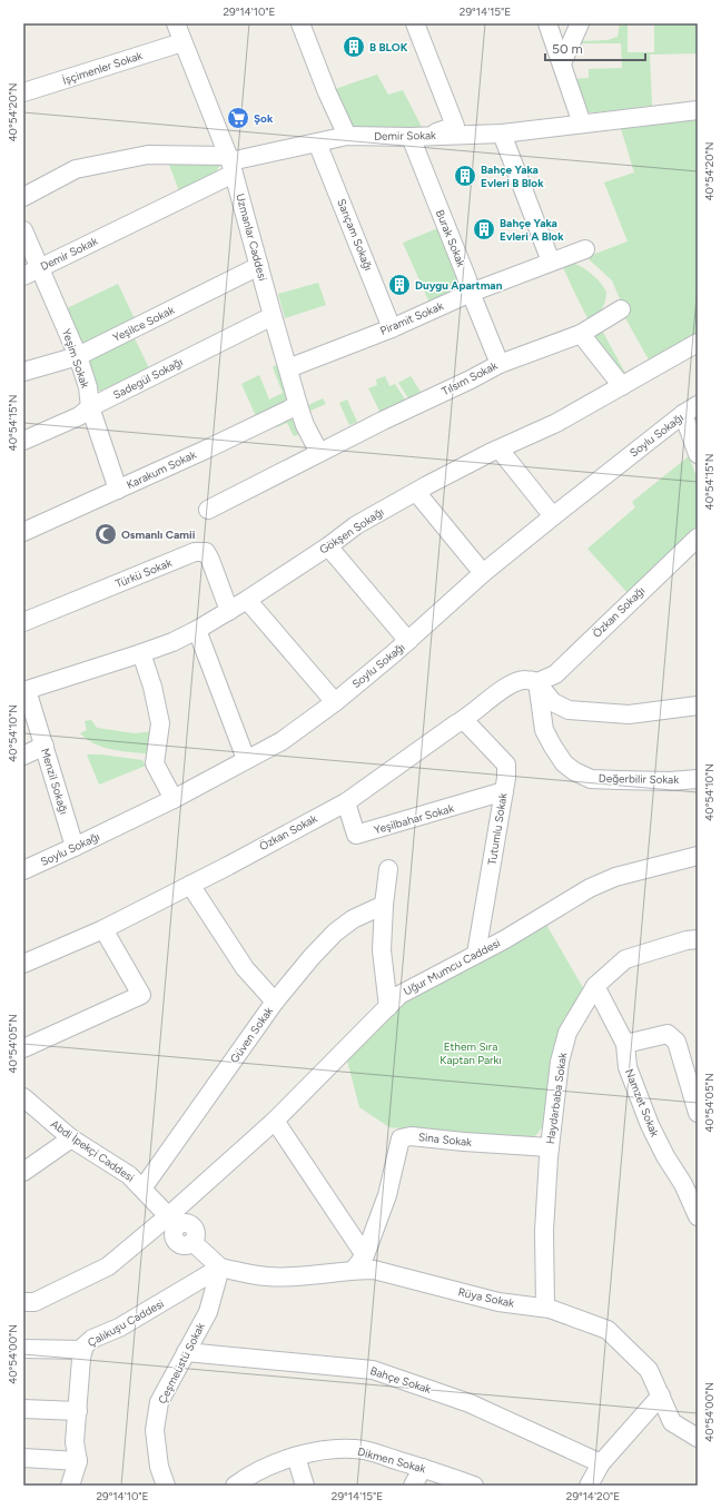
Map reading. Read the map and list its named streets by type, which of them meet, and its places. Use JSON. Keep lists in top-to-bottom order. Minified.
{"streets":{"street":["İşçimenler Sokak","Demir Sokak","Sarıçam Sokağı","Uzmanlar Caddesi","Burak Sokak","Piramit Sokak","Yeşilce Sokak","Yeşim Sokak","Sadegül Sokağı","Tılsım Sokak","Soylu Sokağı","Karakum Sokak","Gökşen Sokağı","Türkü Sokak","Özkan Sokağı","Değerbilir Sokak","Menzil Sokağı","Yeşilbahar Sokak","Tutumlu Sokak","Özkan Sokak","Uğur Mumcu Caddesi","Güven Sokak","Haydarbaba Sokak","Namzet Sokak","Sina Sokak","Abdi İpekçi Caddesi","Rüya Sokak","Çalıkuşu Caddesi","Çeşmeüstü Sokak","Bahçe Sokak","Dikmen Sokak"]},"crossings":[["İşçimenler Sokak","Uzmanlar Caddesi"],["Demir Sokak","Sarıçam Sokağı"],["Demir Sokak","Uzmanlar Caddesi"],["Demir Sokak","Burak Sokak"],["Demir Sokak","Yeşim Sokak"],["Sarıçam Sokağı","Piramit Sokak"],["Uzmanlar Caddesi","Piramit Sokak"],["Uzmanlar Caddesi","Yeşilce Sokak"],["Uzmanlar Caddesi","Sadegül Sokağı"],["Uzmanlar Caddesi","Tılsım Sokak"],["Uzmanlar Caddesi","Karakum Sokak"],["Burak Sokak","Piramit Sokak"],["Burak Sokak","Tılsım Sokak"],["Yeşilce Sokak","Yeşim Sokak"],["Yeşim Sokak","Sadegül Sokağı"],["Yeşim Sokak","Karakum Sokak"],["Soylu Sokağı","Menzil Sokağı"],["Gökşen Sokağı","Türkü Sokak"],["Gökşen Sokağı","Menzil Sokağı"],["Özkan Sokağı","Değerbilir Sokak"],["Özkan Sokağı","Özkan Sokak"],["Değerbilir Sokak","Özkan Sokak"],["Yeşilbahar Sokak","Tutumlu Sokak"],["Yeşilbahar Sokak","Özkan Sokak"],["Tutumlu Sokak","Özkan Sokak"],["Tutumlu Sokak","Uğur Mumcu Caddesi"],["Uğur Mumcu Caddesi","Abdi İpekçi Caddesi"],["Güven Sokak","Abdi İpekçi Caddesi"],["Haydarbaba Sokak","Namzet Sokak"],["Haydarbaba Sokak","Sina Sokak"],["Haydarbaba Sokak","Rüya Sokak"],["Sina Sokak","Rüya Sokak"],["Rüya Sokak","Çalıkuşu Caddesi"],["Rüya Sokak","Çeşmeüstü Sokak"],["Çalıkuşu Caddesi","Çeşmeüstü Sokak"],["Çeşmeüstü Sokak","Bahçe Sokak"]],"parks":["Ethem Sıra Kaptan Parkı"],"places":{"building":["B BLOK","Bahçe Yaka Evleri B Blok","Bahçe Yaka Evleri A Blok","Duygu Apartman"],"supermarket":["Şok"],"mosque":["Osmanlı Camii"]},"scale_bar":"50 m","coordinates":["29°14'10\"E","29°14'15\"E","40°54'20\"N","40°54'15\"N","40°54'10\"N","40°54'05\"N","40°54'00\"N","29°14'20\"E"]}
